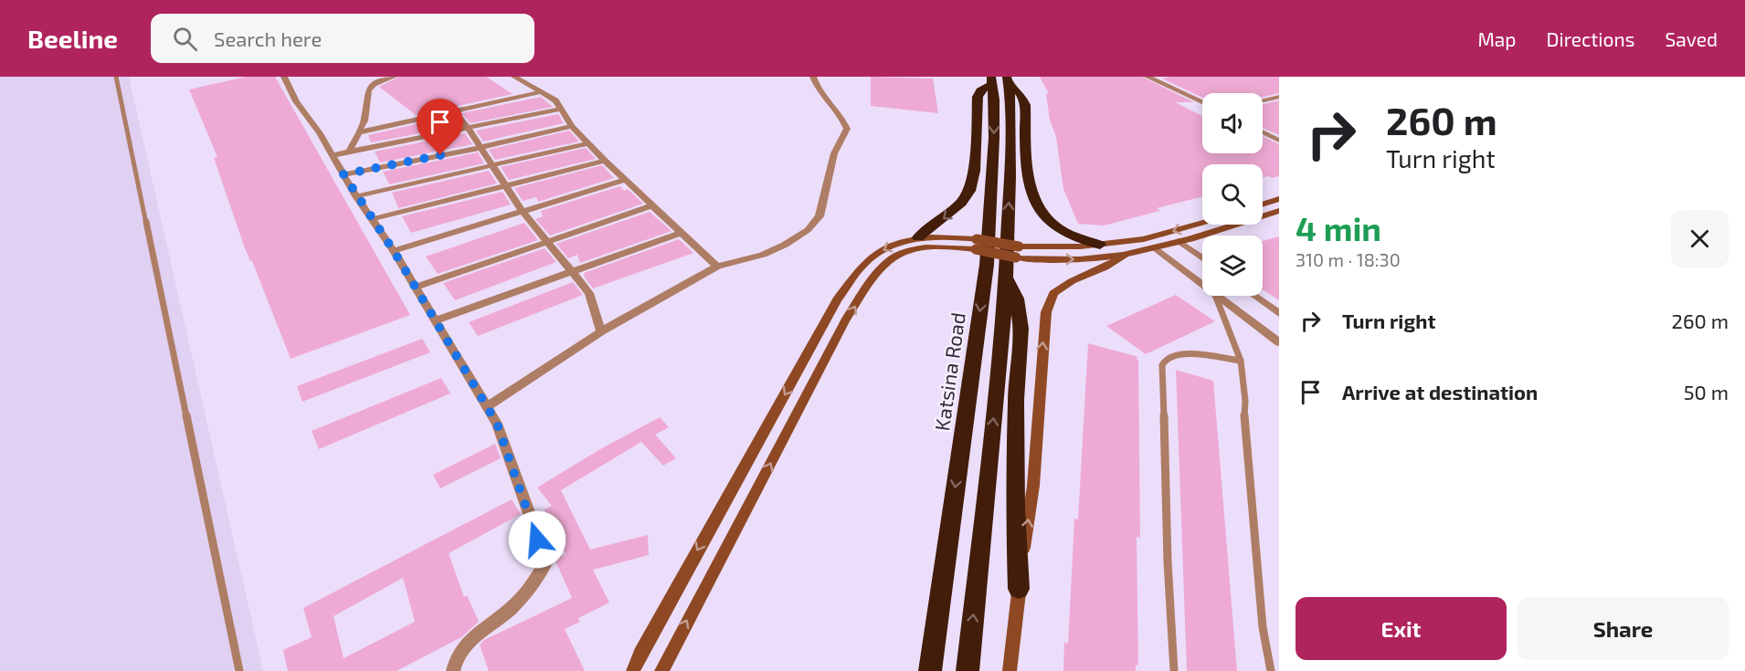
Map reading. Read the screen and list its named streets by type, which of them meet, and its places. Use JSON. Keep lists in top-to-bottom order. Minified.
{"streets":{"highway":["Katsina Road"]},"page":{"header":"Beeline","search":"Search here","nav":["Map","Directions","Saved"],"turn":["260 m","Turn right"],"heading":["4 min","310 m · 18:30"],"list":[{"name":"Turn right","value":"260 m"},{"name":"Arrive at destination","value":"50 m"}],"buttons":["Exit","Share"]}}
